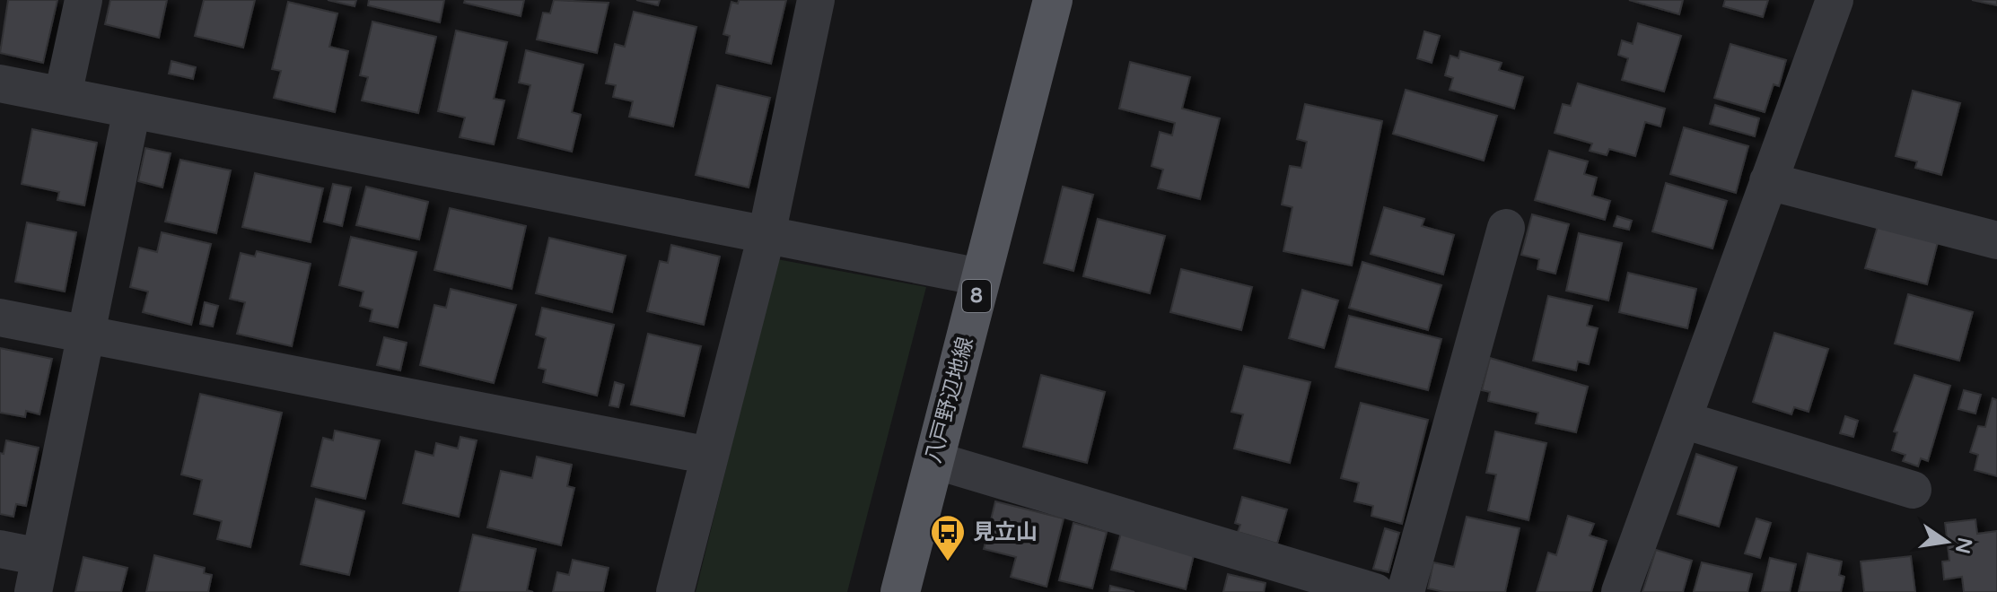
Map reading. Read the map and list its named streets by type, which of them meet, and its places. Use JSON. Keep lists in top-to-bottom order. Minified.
{"streets":{"main road":["8","八戸野辺地線"]},"places":{"bus stop":["見立山"]},"north":"right"}
